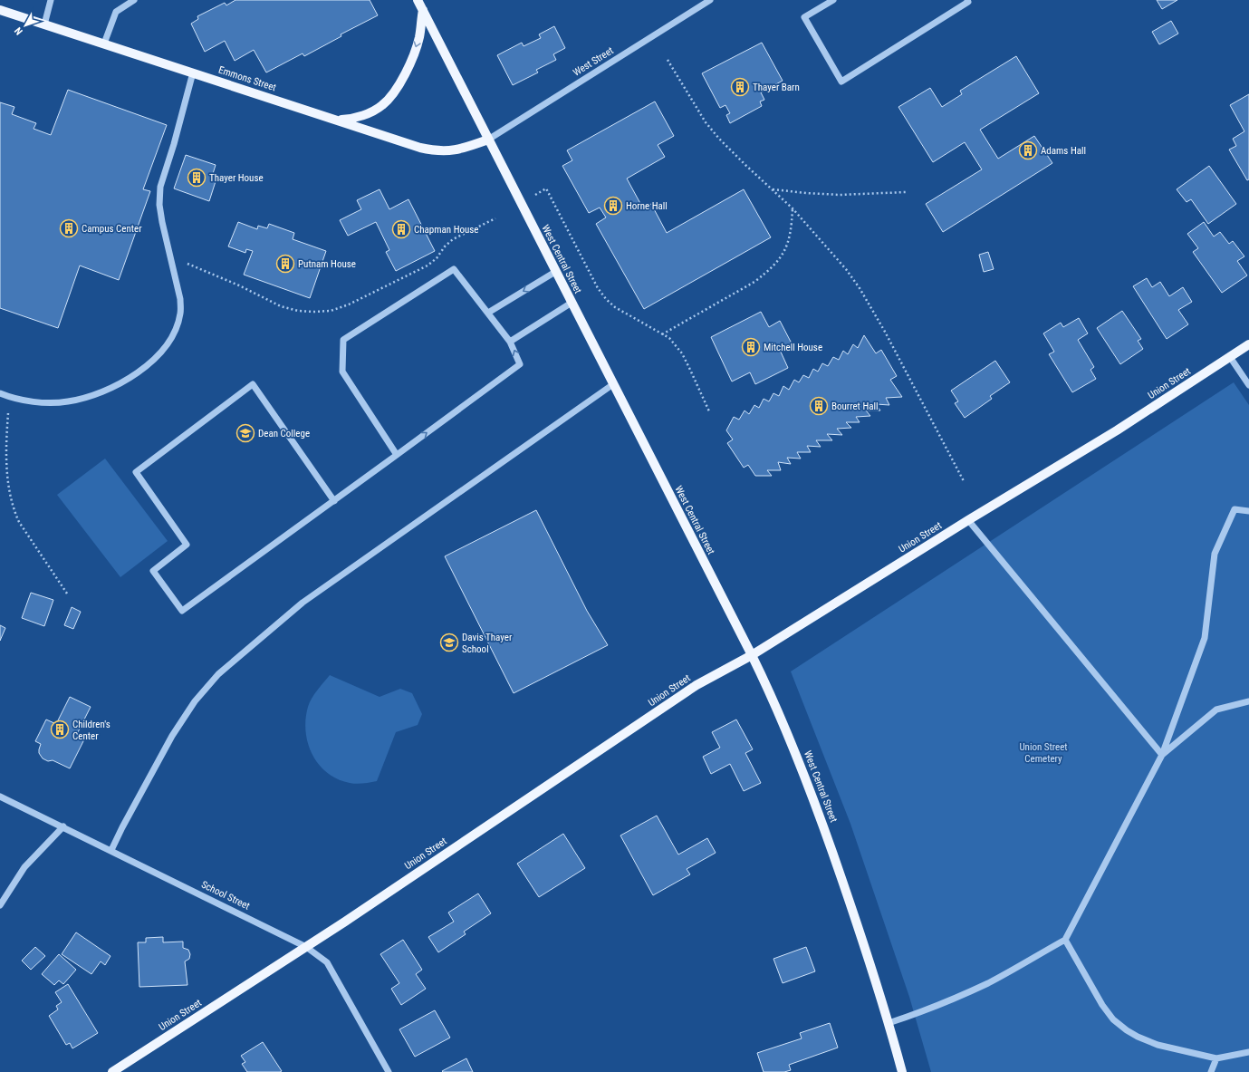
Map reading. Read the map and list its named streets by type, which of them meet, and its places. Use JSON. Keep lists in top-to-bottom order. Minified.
{"streets":{"main road":["Emmons Street","West Central Street","Union Street"],"street":["West Street","School Street"]},"crossings":[["West Street","Emmons Street"],["West Street","West Central Street"],["Emmons Street","West Central Street"],["West Central Street","Union Street"],["Union Street","School Street"]],"parks":["Union Street Cemetery"],"places":{"building":["Thayer Barn","Adams Hall","Thayer House","Horne Hall","Campus Center","Chapman House","Putnam House","Mitchell House","Bourret Hall","Children's Center"],"school or university":["Dean College","Davis Thayer School"]},"north":"bottom left"}
